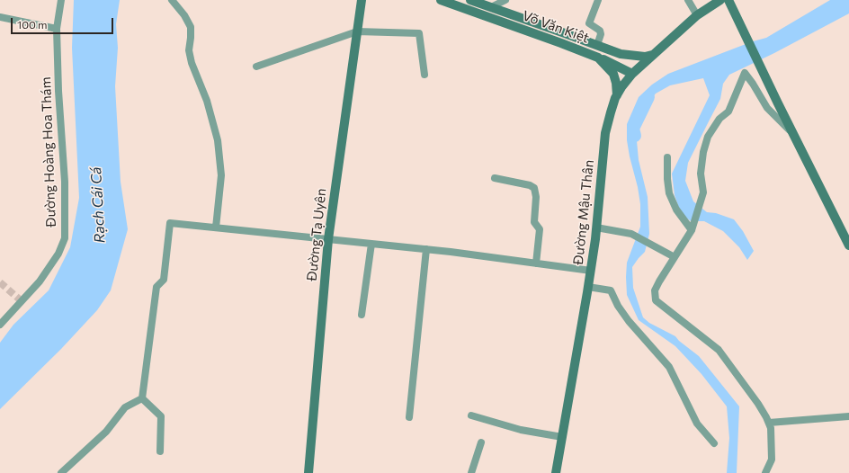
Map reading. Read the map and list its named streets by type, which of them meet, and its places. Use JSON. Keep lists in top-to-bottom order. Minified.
{"streets":{"main road":["Võ Văn Kiệt","Đường Mậu Thân","Đường Tạ Uyên"],"street":["Đường Hoàng Hoa Thám"]},"crossings":[["Võ Văn Kiệt","Đường Mậu Thân"]],"water":["Rạch Cái Cá"],"scale_bar":"100 m"}
